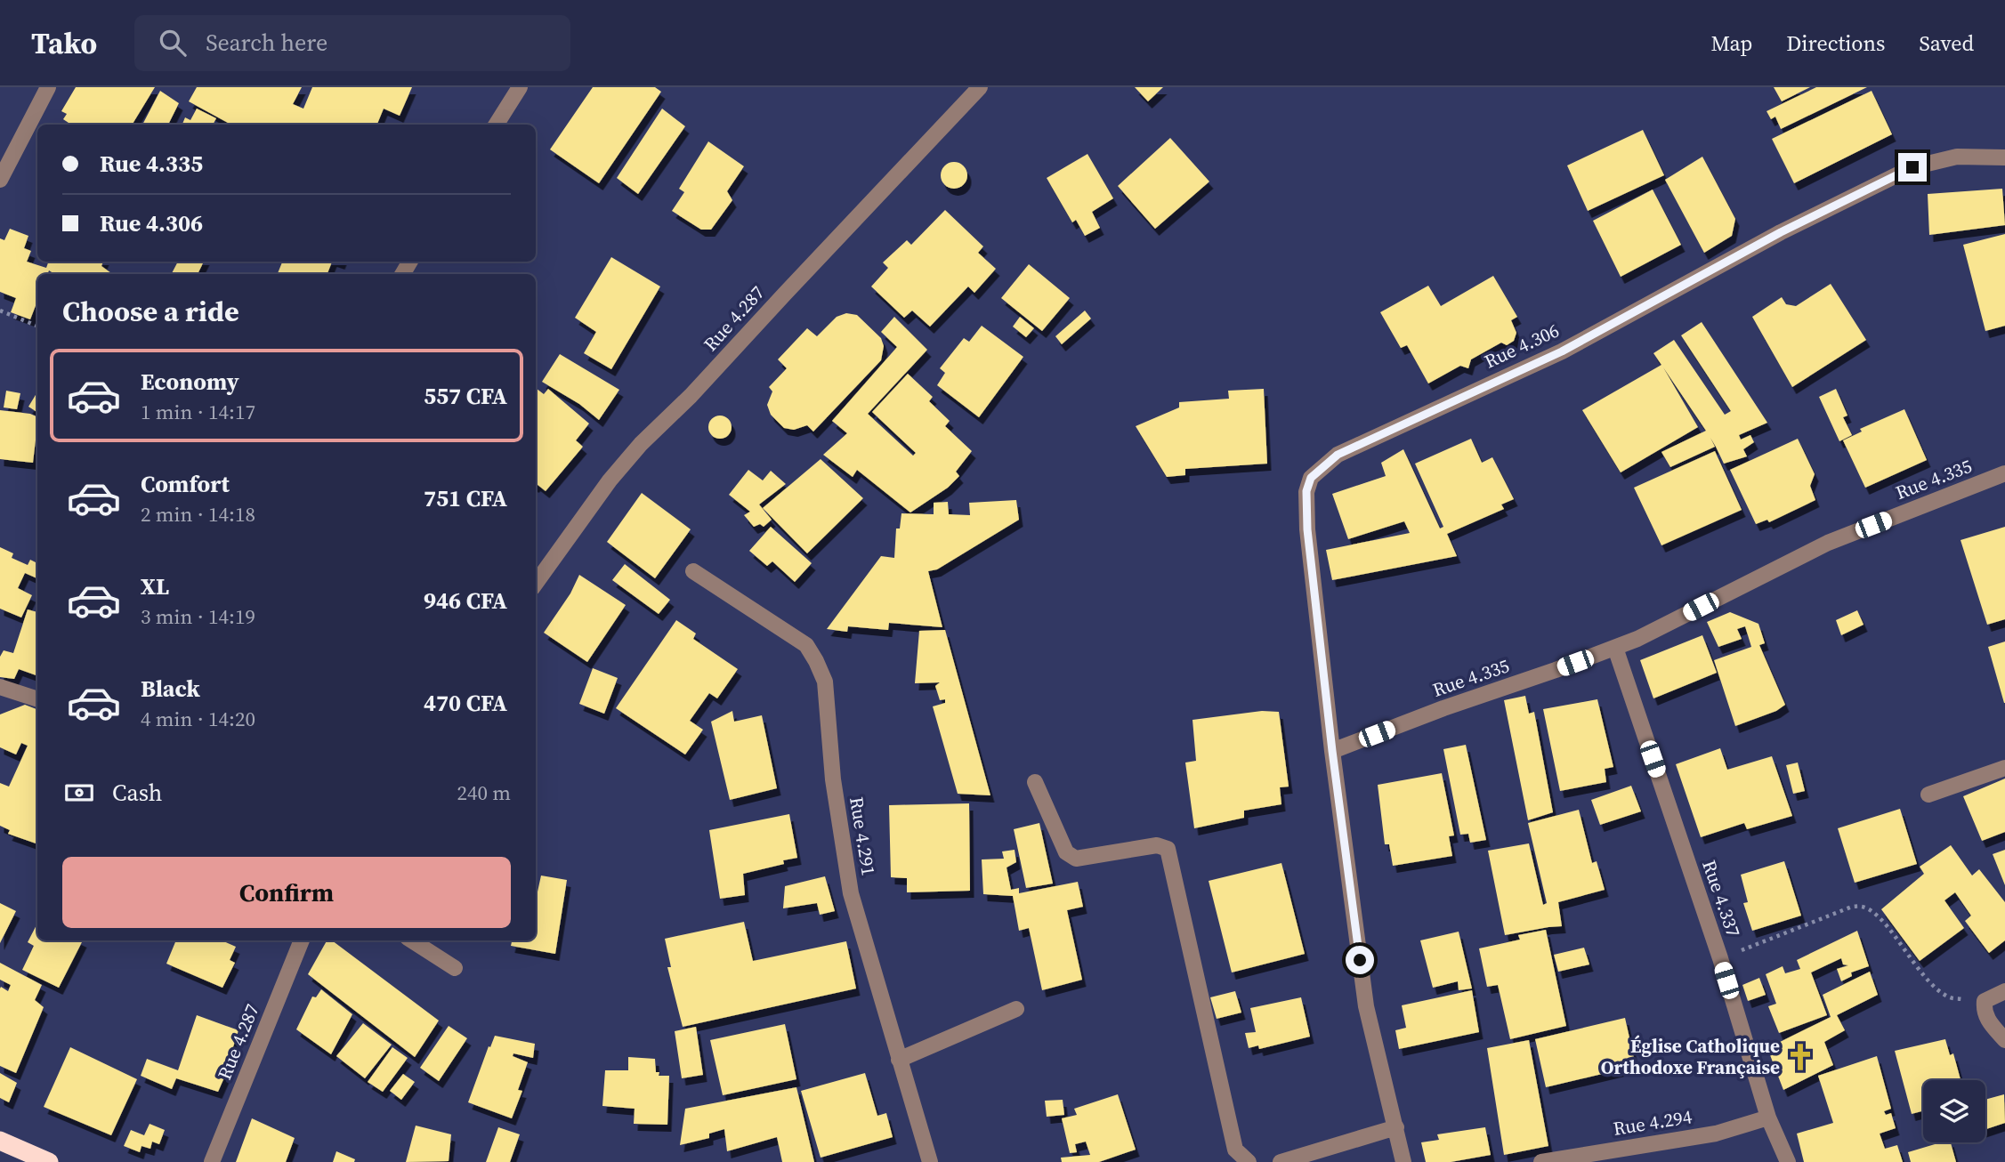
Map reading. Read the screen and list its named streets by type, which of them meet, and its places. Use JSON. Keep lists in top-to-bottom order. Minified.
{"streets":{"street":["Rue 4.287","Rue 4.306","Rue 4.335","Rue 4.291","Rue 4.337","Rue 4.294"]},"crossings":[["Rue 4.306","Rue 4.335"],["Rue 4.335","Rue 4.337"],["Rue 4.337","Rue 4.294"]],"places":{"church":["Église Catholique Orthodoxe Française"]},"page":{"header":"Tako","search":"Search here","nav":["Map","Directions","Saved"],"banner":["Rue 4.335","Rue 4.306"],"heading":"Choose a ride","list":[{"name":"Economy","note":"1 min · 14:17","value":"557 CFA"},{"name":"Comfort","note":"2 min · 14:18","value":"751 CFA"},{"name":"XL","note":"3 min · 14:19","value":"946 CFA"},{"name":"Black","note":"4 min · 14:20","value":"470 CFA"}],"pay":["Cash","240 m"],"buttons":"Confirm"}}
